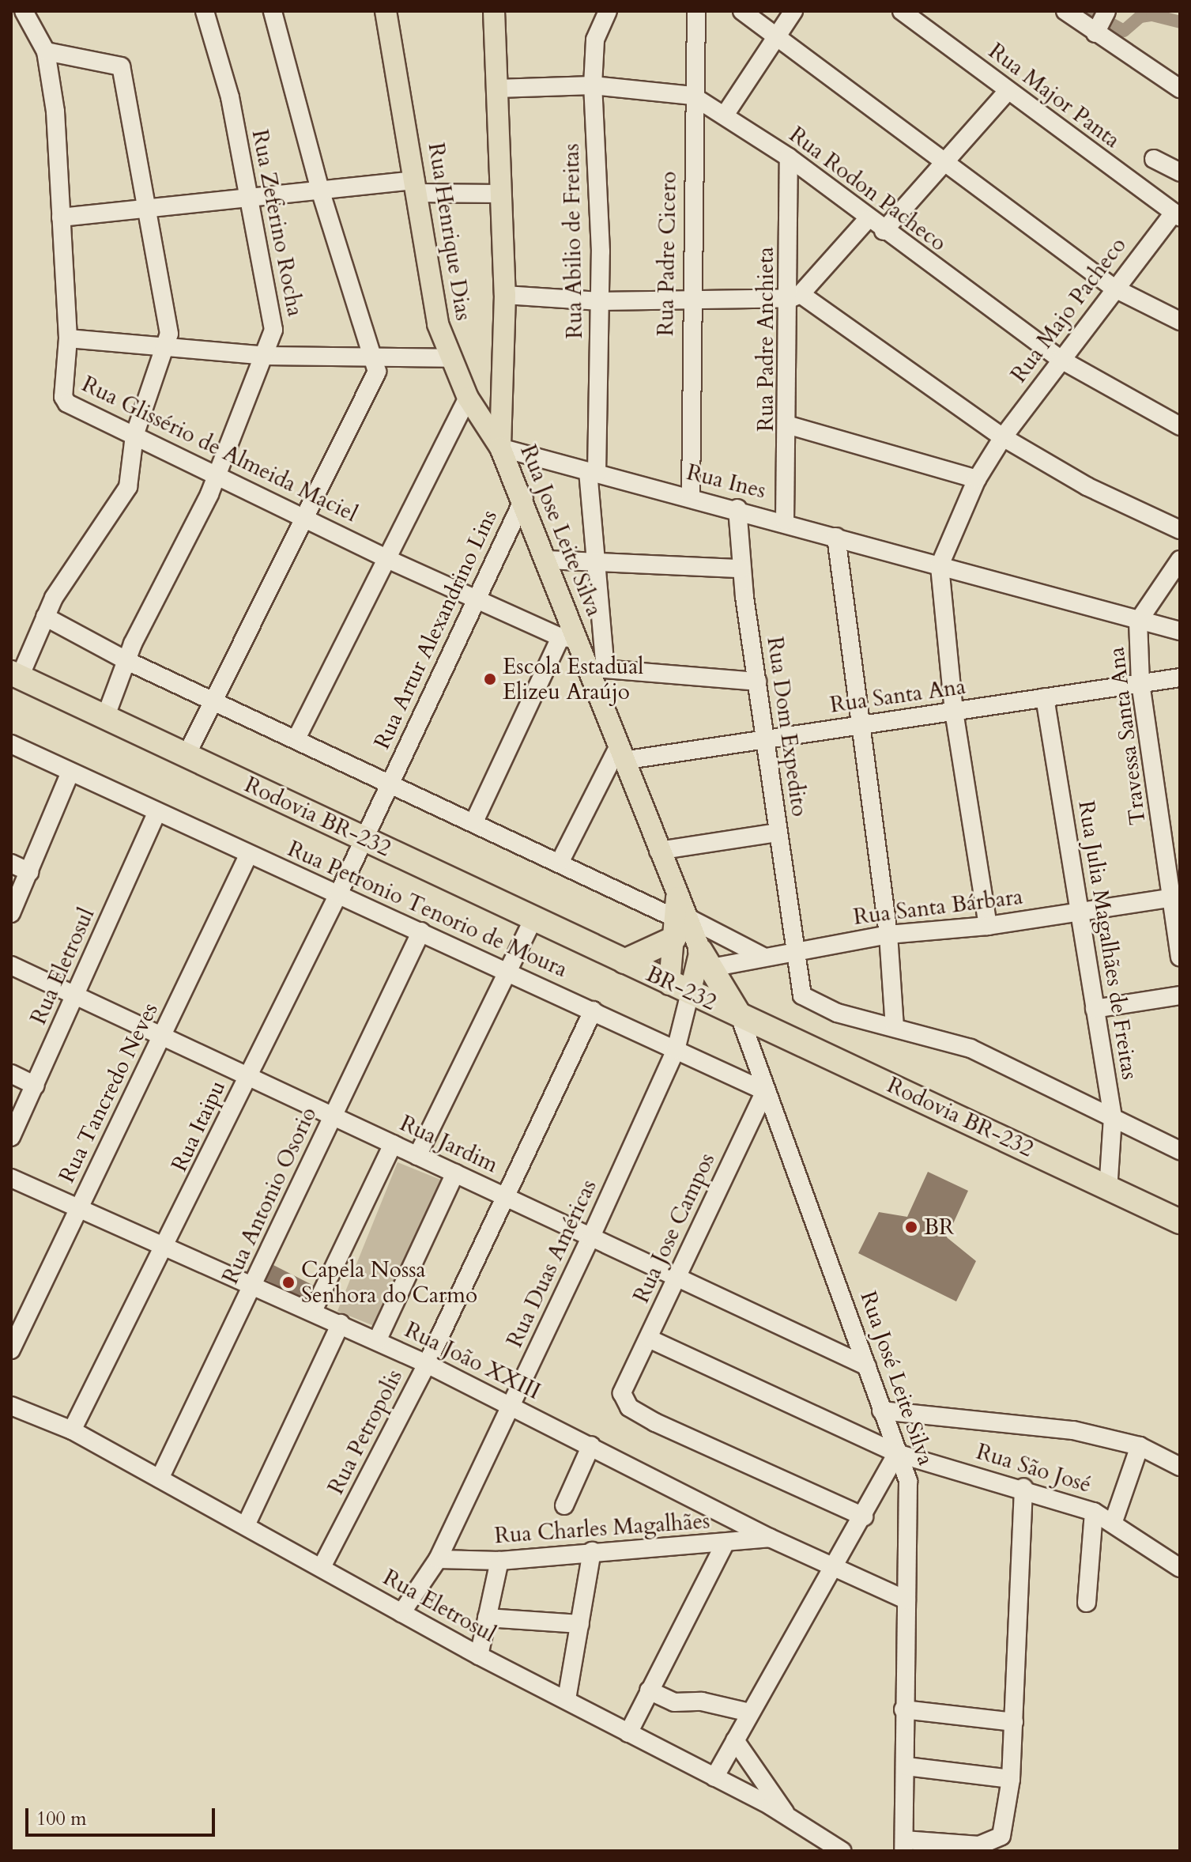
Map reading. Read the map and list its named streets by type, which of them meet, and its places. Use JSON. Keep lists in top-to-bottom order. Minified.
{"streets":{"highway":["Rodovia BR-232","BR-232"],"main road":["Rua Henrique Dias","Rua Jose Leite Silva"],"street":["Rua Major Panta","Rua Rodon Pacheco","Rua Zeferino Rocha","Rua Abilio de Freitas","Rua Padre Cicero","Rua Majo Pacheco","Rua Padre Anchieta","Rua Glissério de Almeida Maciel","Rua Ines","Rua Artur Alexandrino Lins","Rua Santa Ana","Rua Dom Expedito","Travessa Santa Ana","Rua Santa Bárbara","Rua Petronio Tenorio de Moura","Rua Julia Magalhães de Freitas","Rua Eletrosul","Rua Tancredo Neves","Rua Itaipu","Rua Jardim","Rua Antonio Osorio","Rua Jose Campos","Rua Duas Américas","Rua João XXIII","Rua José Leite Silva","Rua Petropolis","Rua São José","Rua Charles Magalhães"]},"crossings":[["Rua Major Panta","Rua Majo Pacheco"],["Rua Rodon Pacheco","Rua Abilio de Freitas"],["Rua Rodon Pacheco","Rua Padre Cicero"],["Rua Rodon Pacheco","Rua Majo Pacheco"],["Rua Rodon Pacheco","Rua Padre Anchieta"],["Rua Rodon Pacheco","Rua Jose Leite Silva"],["Rua Zeferino Rocha","Rua Glissério de Almeida Maciel"],["Rua Zeferino Rocha","Rodovia BR-232"],["Rua Henrique Dias","Rua Ines"],["Rua Henrique Dias","Rua Jose Leite Silva"],["Rua Abilio de Freitas","Rua Ines"],["Rua Abilio de Freitas","Rua Jose Leite Silva"],["Rua Padre Cicero","Rua Ines"],["Rua Majo Pacheco","Rua Ines"],["Rua Padre Anchieta","Rua Ines"],["Rua Glissério de Almeida Maciel","Rua Jose Leite Silva"],["Rua Glissério de Almeida Maciel","Rua Artur Alexandrino Lins"],["Rua Ines","Rua Jose Leite Silva"],["Rua Ines","Rua Dom Expedito"],["Rua Ines","Travessa Santa Ana"],["Rua Jose Leite Silva","Rua Artur Alexandrino Lins"],["Rua Jose Leite Silva","Rua Santa Ana"],["Rua Jose Leite Silva","Rua Santa Bárbara"],["Rua Jose Leite Silva","BR-232"],["Rua Jose Leite Silva","Rua Duas Américas"],["Rua Artur Alexandrino Lins","Rodovia BR-232"],["Rua Artur Alexandrino Lins","Rua Itaipu"],["Rua Santa Ana","Rua Dom Expedito"],["Rua Santa Ana","Travessa Santa Ana"],["Rua Santa Ana","Rua Julia Magalhães de Freitas"],["Rua Dom Expedito","Rua Santa Bárbara"],["Travessa Santa Ana","Rua Santa Bárbara"],["Rodovia BR-232","Rua Julia Magalhães de Freitas"],["Rodovia BR-232","BR-232"],["Rodovia BR-232","Rua Itaipu"],["Rodovia BR-232","Rua José Leite Silva"],["Rua Santa Bárbara","Rua Julia Magalhães de Freitas"],["Rua Petronio Tenorio de Moura","Rua Eletrosul"],["Rua Petronio Tenorio de Moura","Rua Tancredo Neves"],["Rua Petronio Tenorio de Moura","Rua Itaipu"],["Rua Petronio Tenorio de Moura","Rua Antonio Osorio"],["Rua Petronio Tenorio de Moura","Rua Jose Campos"],["Rua Petronio Tenorio de Moura","Rua Duas Américas"],["Rua Petronio Tenorio de Moura","Rua José Leite Silva"],["Rua Petronio Tenorio de Moura","Rua Petropolis"],["Rua Eletrosul","Rua Itaipu"],["Rua Eletrosul","Rua Jardim"],["Rua Eletrosul","Rua Antonio Osorio"],["Rua Eletrosul","Rua Duas Américas"],["Rua Eletrosul","Rua Petropolis"],["BR-232","Rua Duas Américas"],["BR-232","Rua José Leite Silva"],["Rua Tancredo Neves","Rua Jardim"],["Rua Tancredo Neves","Rua João XXIII"],["Rua Itaipu","Rua Jardim"],["Rua Itaipu","Rua João XXIII"],["Rua Jardim","Rua Antonio Osorio"],["Rua Jardim","Rua Jose Campos"],["Rua Jardim","Rua Duas Américas"],["Rua Jardim","Rua José Leite Silva"],["Rua Jardim","Rua Petropolis"],["Rua Antonio Osorio","Rua João XXIII"],["Rua Jose Campos","Rua José Leite Silva"],["Rua Jose Campos","Rua São José"],["Rua Duas Américas","Rua João XXIII"],["Rua Duas Américas","Rua Charles Magalhães"],["Rua João XXIII","Rua José Leite Silva"],["Rua João XXIII","Rua Petropolis"],["Rua João XXIII","Rua Charles Magalhães"],["Rua José Leite Silva","Rua São José"]],"places":["Escola Estadual Elizeu Araújo","BR","Capela Nossa Senhora do Carmo"],"scale_bar":"100 m"}
